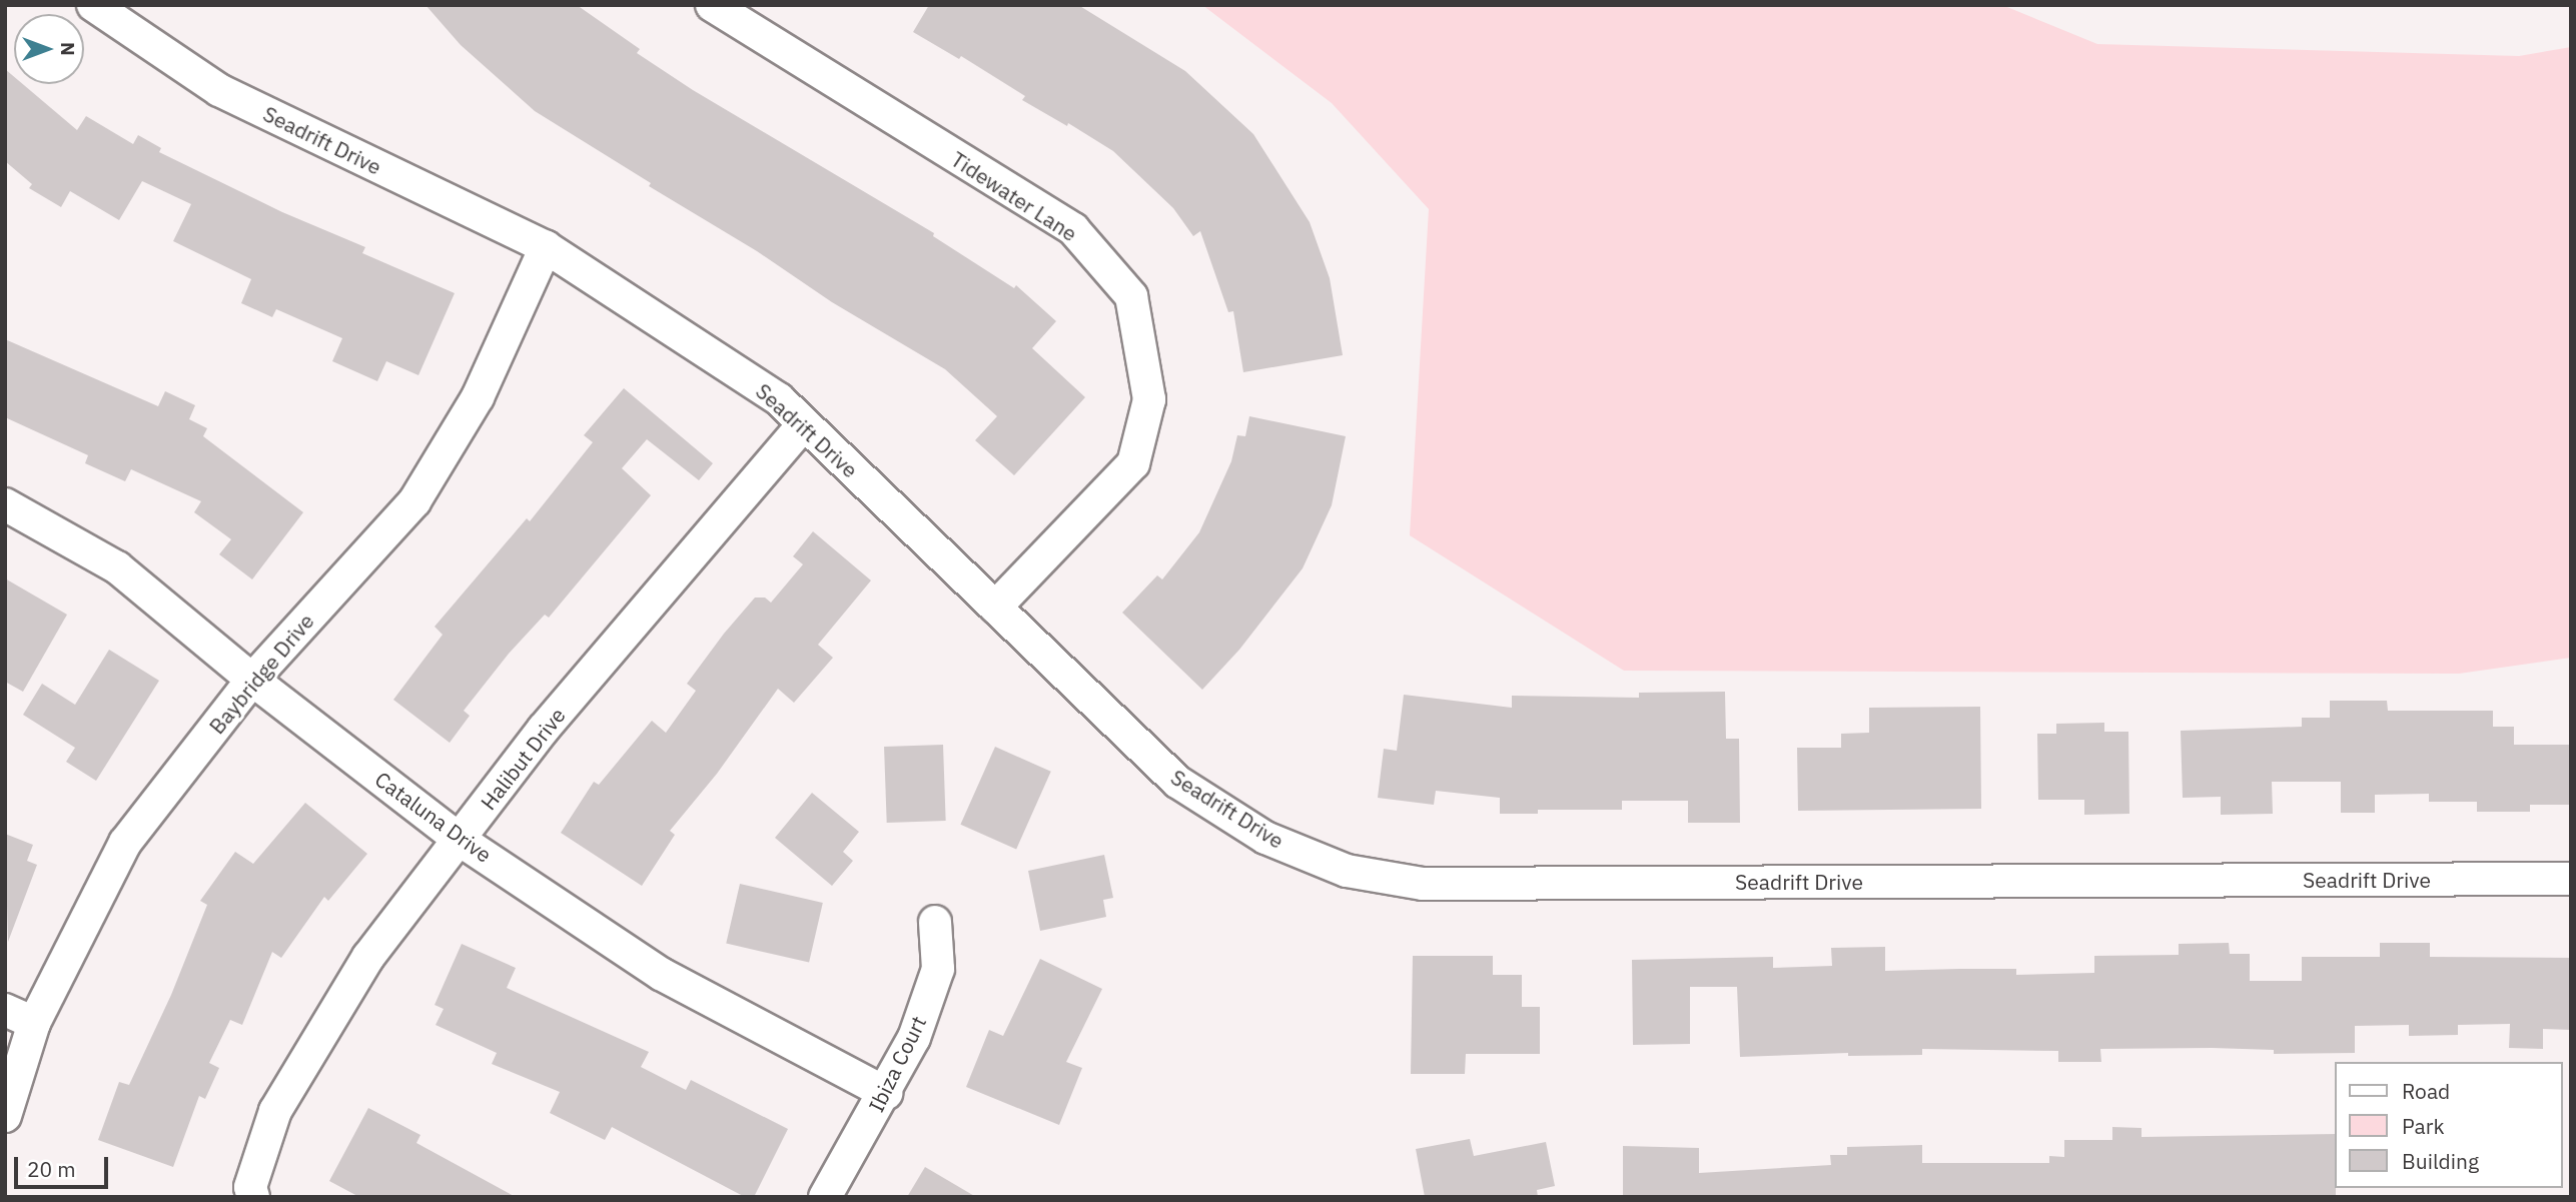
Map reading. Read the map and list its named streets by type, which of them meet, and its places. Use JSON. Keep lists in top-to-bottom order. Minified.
{"streets":{"street":["Seadrift Drive","Tidewater Lane","Baybridge Drive","Halibut Drive","Cataluna Drive","Ibiza Court"]},"crossings":[["Seadrift Drive","Tidewater Lane"],["Seadrift Drive","Baybridge Drive"],["Seadrift Drive","Halibut Drive"],["Baybridge Drive","Cataluna Drive"],["Halibut Drive","Cataluna Drive"],["Cataluna Drive","Ibiza Court"]],"legend":["Road","Park","Building"],"scale_bar":"20 m","north":"right"}
